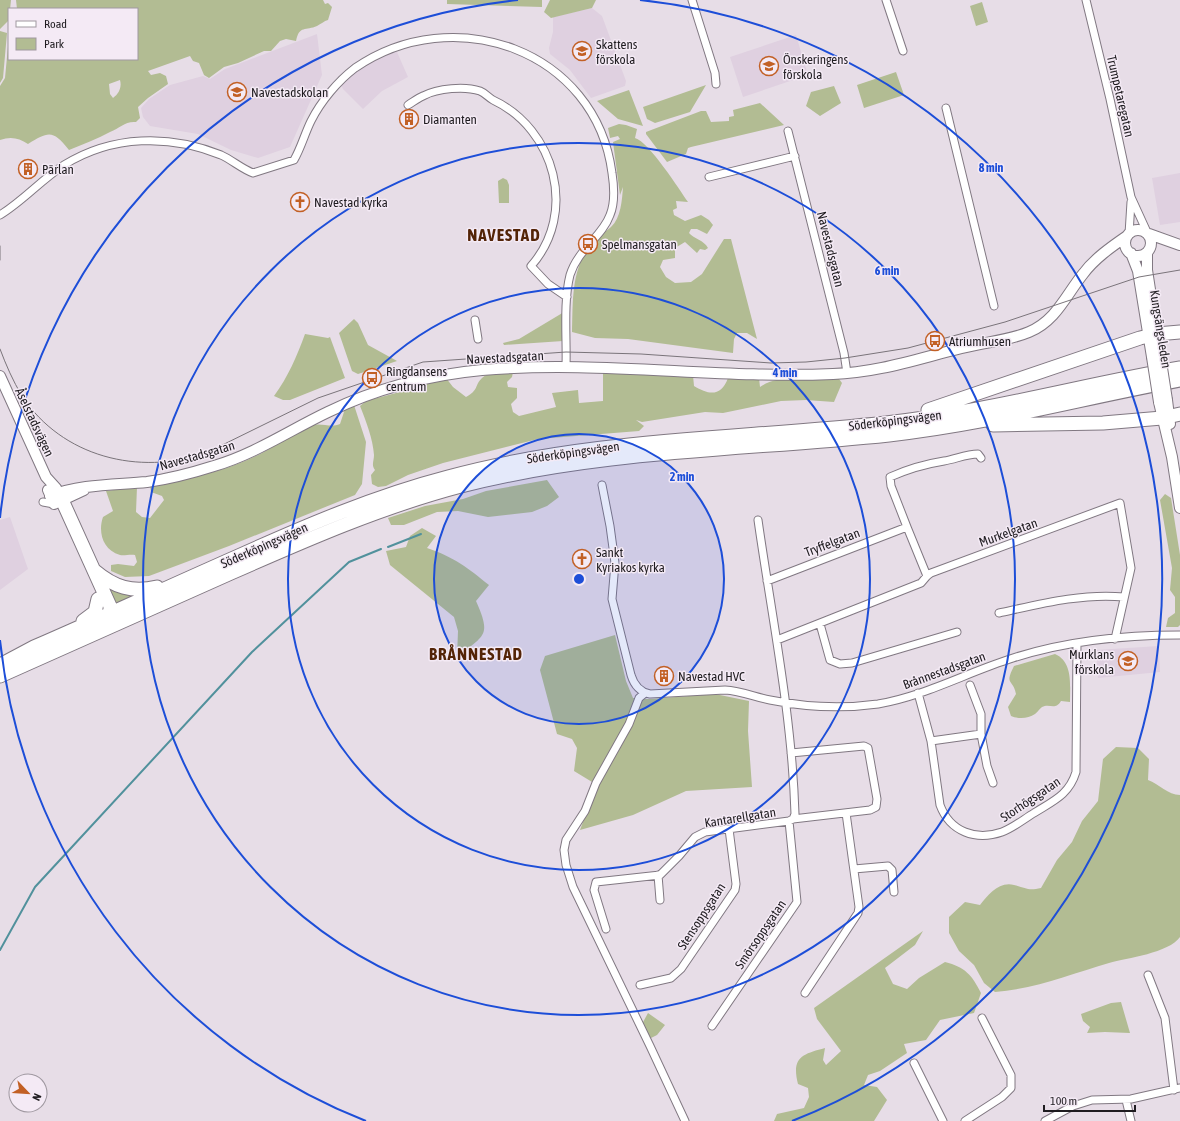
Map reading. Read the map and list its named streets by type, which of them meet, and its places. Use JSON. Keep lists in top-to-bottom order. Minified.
{"streets":{"highway":["Söderköpingsvägen"],"street":["Trumpetaregatan","Navestadsgatan","Kungsängsleden","Åselstadsvägen","Murkelgatan","Tryffelgatan","Brånnestadsgatan","Storhögsgatan","Kantarellgatan","Stensoppsgatan","Smörsoppsgatan"]},"crossings":[["Trumpetaregatan","Navestadsgatan"],["Trumpetaregatan","Kungsängsleden"],["Navestadsgatan","Kungsängsleden"],["Navestadsgatan","Åselstadsvägen"],["Murkelgatan","Brånnestadsgatan"],["Brånnestadsgatan","Storhögsgatan"],["Brånnestadsgatan","Kantarellgatan"],["Kantarellgatan","Stensoppsgatan"],["Kantarellgatan","Smörsoppsgatan"]],"districts":["NAVESTAD","BRÅNNESTAD"],"places":{"school or university":["Skattens förskola","Önskeringens förskola","Navestadskolan","Murklans förskola"],"building":["Diamanten","Pärlan","Navestad HVC"],"church":["Navestad kyrka","Sankt Kyriakos kyrka"],"bus stop":["Spelmansgatan","Atriumhusen","Ringdansens centrum"]},"legend":["Road","Park"],"scale_bar":"100 m","north":"bottom right","rings":["8 min","6 min","4 min","2 min"]}
